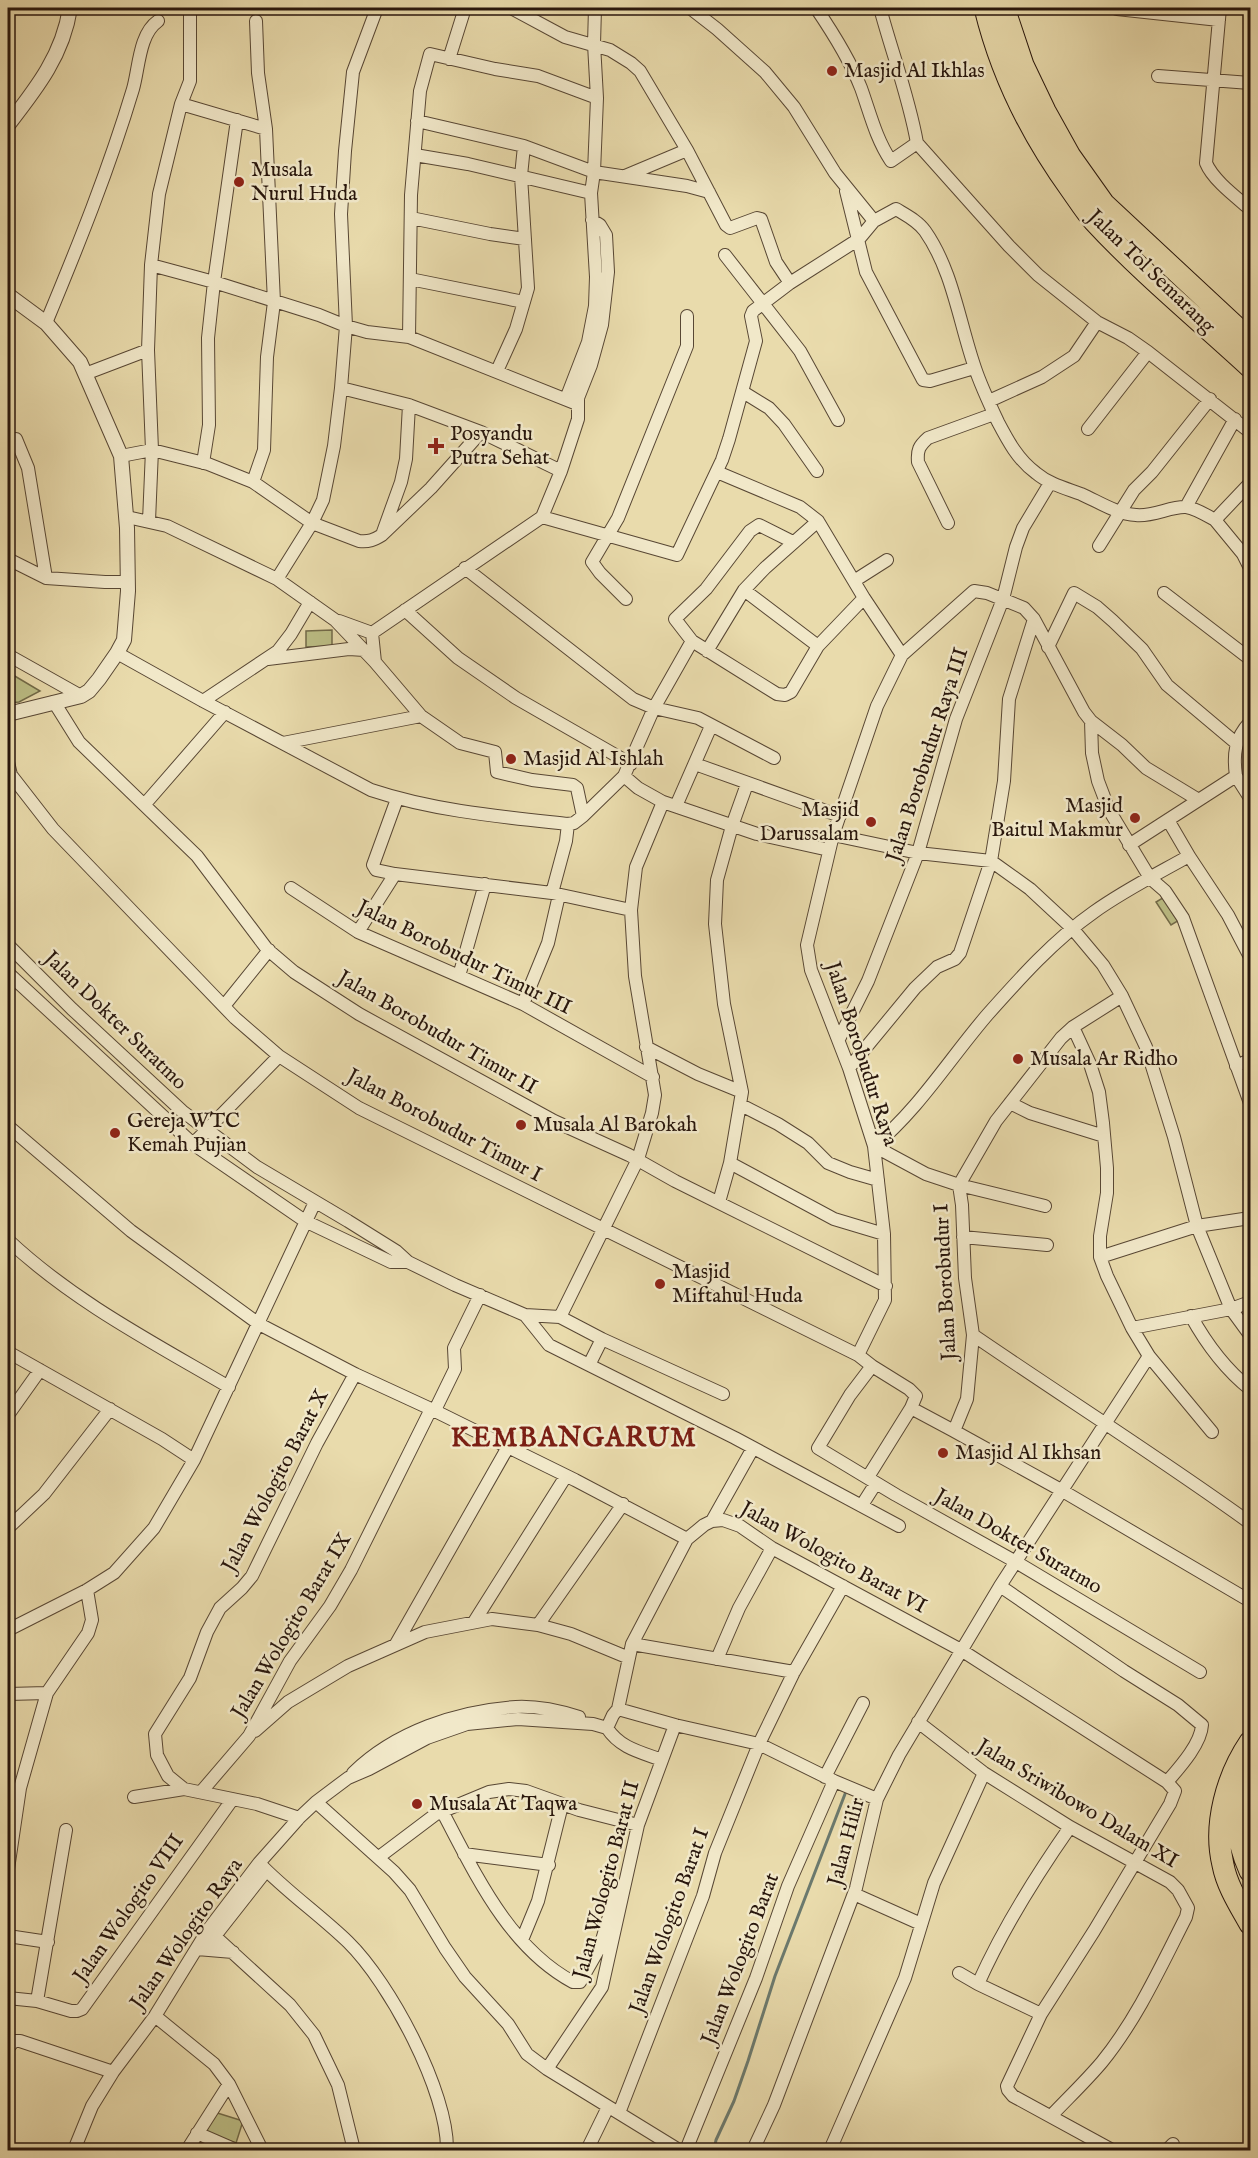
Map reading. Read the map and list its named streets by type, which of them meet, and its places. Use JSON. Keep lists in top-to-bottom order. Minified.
{"streets":{"highway":["Jalan Tol Semarang"],"street":["Jalan Borobudur Raya III","Jalan Borobudur Timur III","Jalan Dokter Suratmo","Jalan Borobudur Timur II","Jalan Borobudur Raya","Jalan Borobudur Timur I","Jalan Borobudur I","Jalan Wologito Barat X","Jalan Wologito Barat VI","Jalan Wologito Barat IX","Jalan Sriwibowo Dalam XI","Jalan Hilir","Jalan Wologito Barat II","Jalan Wologito VIII","Jalan Wologito Barat I","Jalan Wologito Raya","Jalan Wologito Barat"]},"crossings":[["Jalan Borobudur Raya III","Jalan Borobudur Raya"],["Jalan Dokter Suratmo","Jalan Borobudur Timur I"],["Jalan Dokter Suratmo","Jalan Wologito Barat IX"],["Jalan Dokter Suratmo","Jalan Hilir"],["Jalan Borobudur Timur II","Jalan Borobudur Raya"],["Jalan Borobudur Raya","Jalan Borobudur Timur I"],["Jalan Wologito Barat VI","Jalan Hilir"],["Jalan Wologito Barat VI","Jalan Wologito Barat I"],["Jalan Sriwibowo Dalam XI","Jalan Hilir"]],"districts":["KEMBANGARUM"],"places":{"other":["Masjid Al Ikhlas","Musala Nurul Huda","Masjid Al Ishlah","Masjid Baitul Makmur","Masjid Darussalam","Musala Ar Ridho","Musala Al Barokah","Gereja WTC Kemah Pujian","Masjid Miftahul Huda","Masjid Al Ikhsan","Musala At Taqwa"],"health":["Posyandu Putra Sehat"]}}
